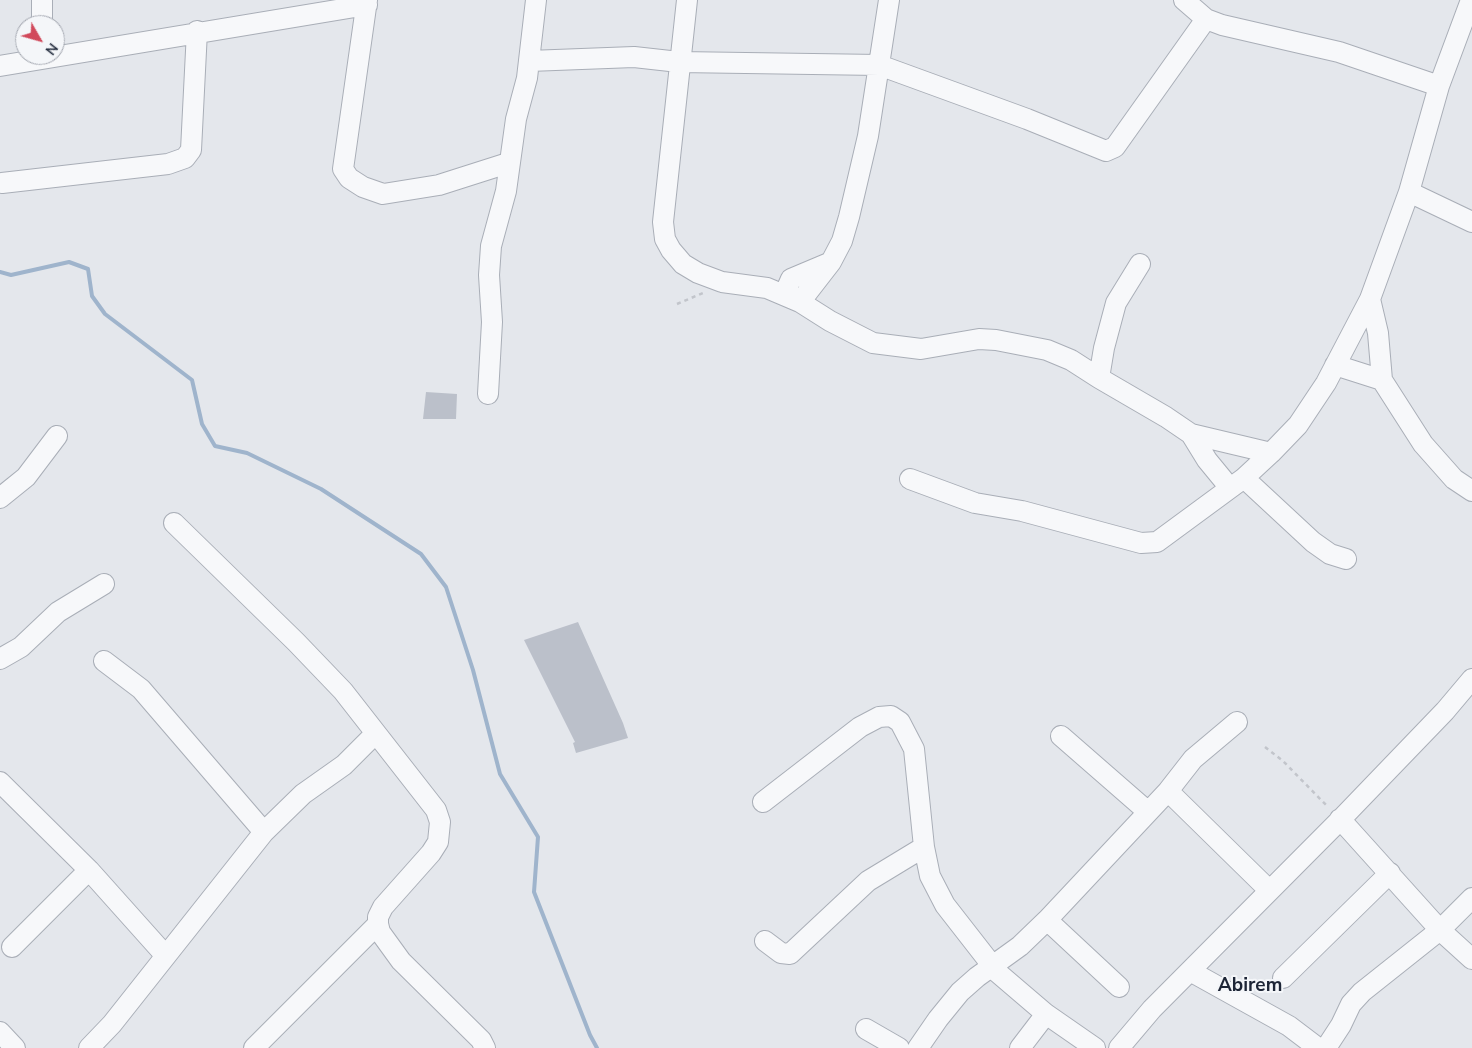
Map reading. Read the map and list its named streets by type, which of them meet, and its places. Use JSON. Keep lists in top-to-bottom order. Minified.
{"districts":["Abirem"],"north":"bottom right"}
